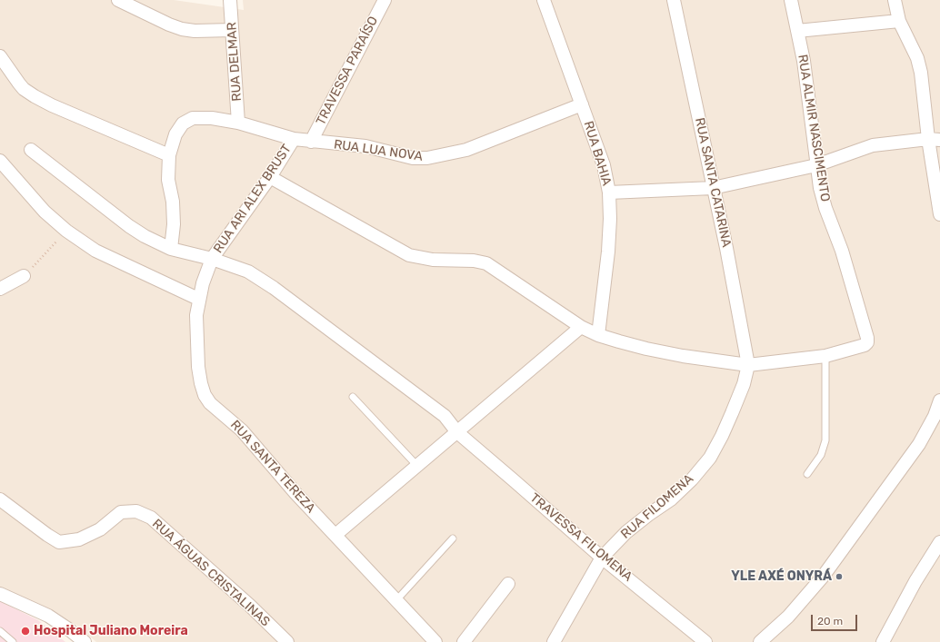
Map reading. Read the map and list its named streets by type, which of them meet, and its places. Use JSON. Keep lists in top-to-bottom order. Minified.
{"streets":{"street":["RUA DELMAR","TRAVESSA PARAÍSO","RUA ALMIR NASCIMENTO","RUA LUA NOVA","RUA BAHIA","RUA SANTA CATARINA","RUA ARI ALEX BRUST","RUA SANTA TEREZA","RUA FILOMENA","TRAVESSA FILOMENA","RUA ÁGUAS CRISTALINAS"]},"crossings":[["RUA DELMAR","RUA LUA NOVA"],["TRAVESSA PARAÍSO","RUA LUA NOVA"],["RUA LUA NOVA","RUA BAHIA"],["RUA LUA NOVA","RUA ARI ALEX BRUST"],["RUA LUA NOVA","TRAVESSA FILOMENA"],["RUA SANTA CATARINA","RUA FILOMENA"],["RUA ARI ALEX BRUST","RUA SANTA TEREZA"],["RUA ARI ALEX BRUST","TRAVESSA FILOMENA"],["RUA SANTA TEREZA","TRAVESSA FILOMENA"],["RUA FILOMENA","TRAVESSA FILOMENA"]],"places":["YLE AXÉ ONYRÁ","Hospital Juliano Moreira"],"scale_bar":"20 m"}
